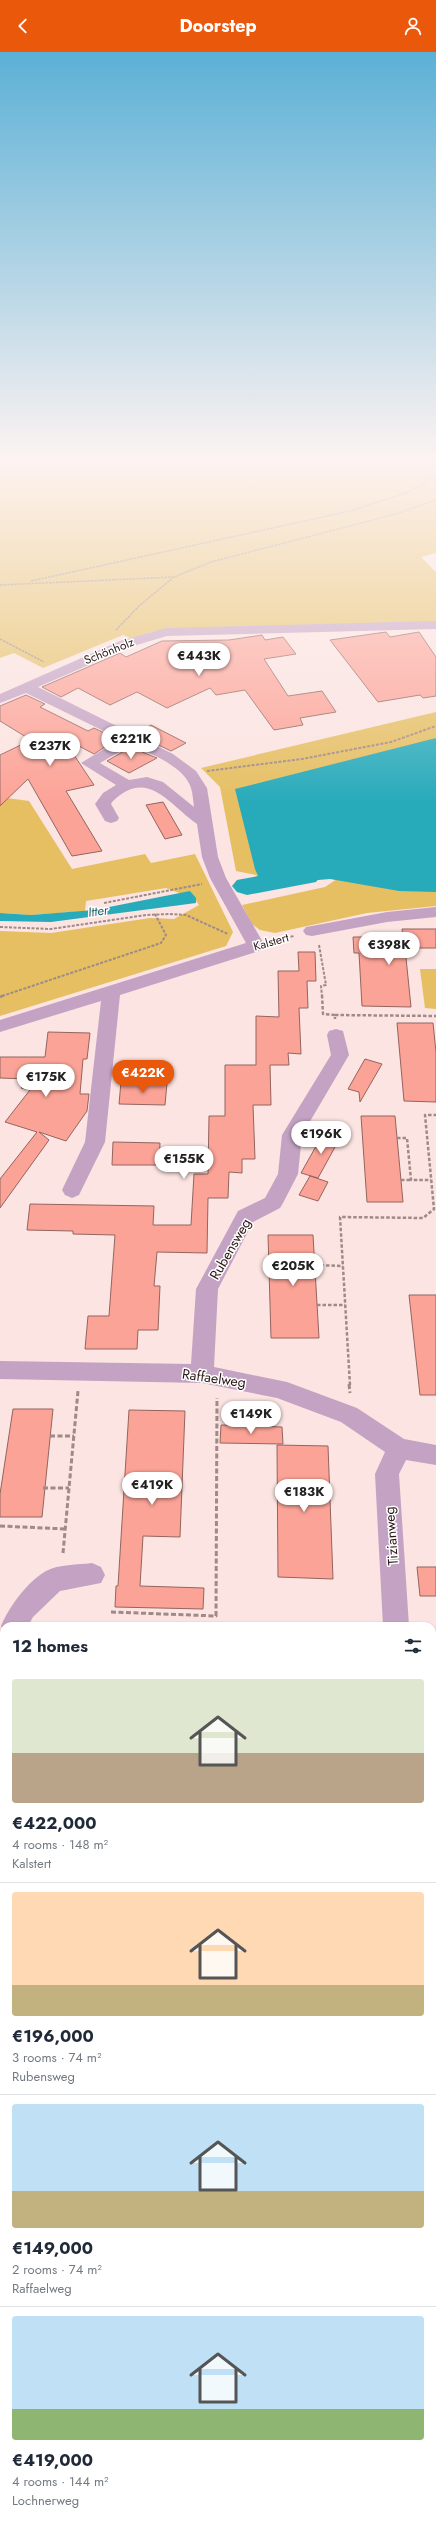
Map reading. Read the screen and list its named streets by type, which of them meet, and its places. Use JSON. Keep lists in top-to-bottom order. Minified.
{"streets":{"street":["Schönholz","Kalstert","Rubensweg","Raffaelweg","Tizianweg"]},"crossings":[["Rubensweg","Raffaelweg"],["Raffaelweg","Tizianweg"]],"water":["Itter"],"page":{"header":"Doorstep","price":["€443K","€221K","€237K","€398K","€422K","€175K","€196K","€155K","€205K","€149K","€419K","€183K"],"heading":"12 homes","list":[{"name":"€422,000","note":"4 rooms · 148 m² · Kalstert"},{"name":"€196,000","note":"3 rooms · 74 m² · Rubensweg"},{"name":"€149,000","note":"2 rooms · 74 m² · Raffaelweg"},{"name":"€419,000","note":"4 rooms · 144 m² · Lochnerweg"}]}}
